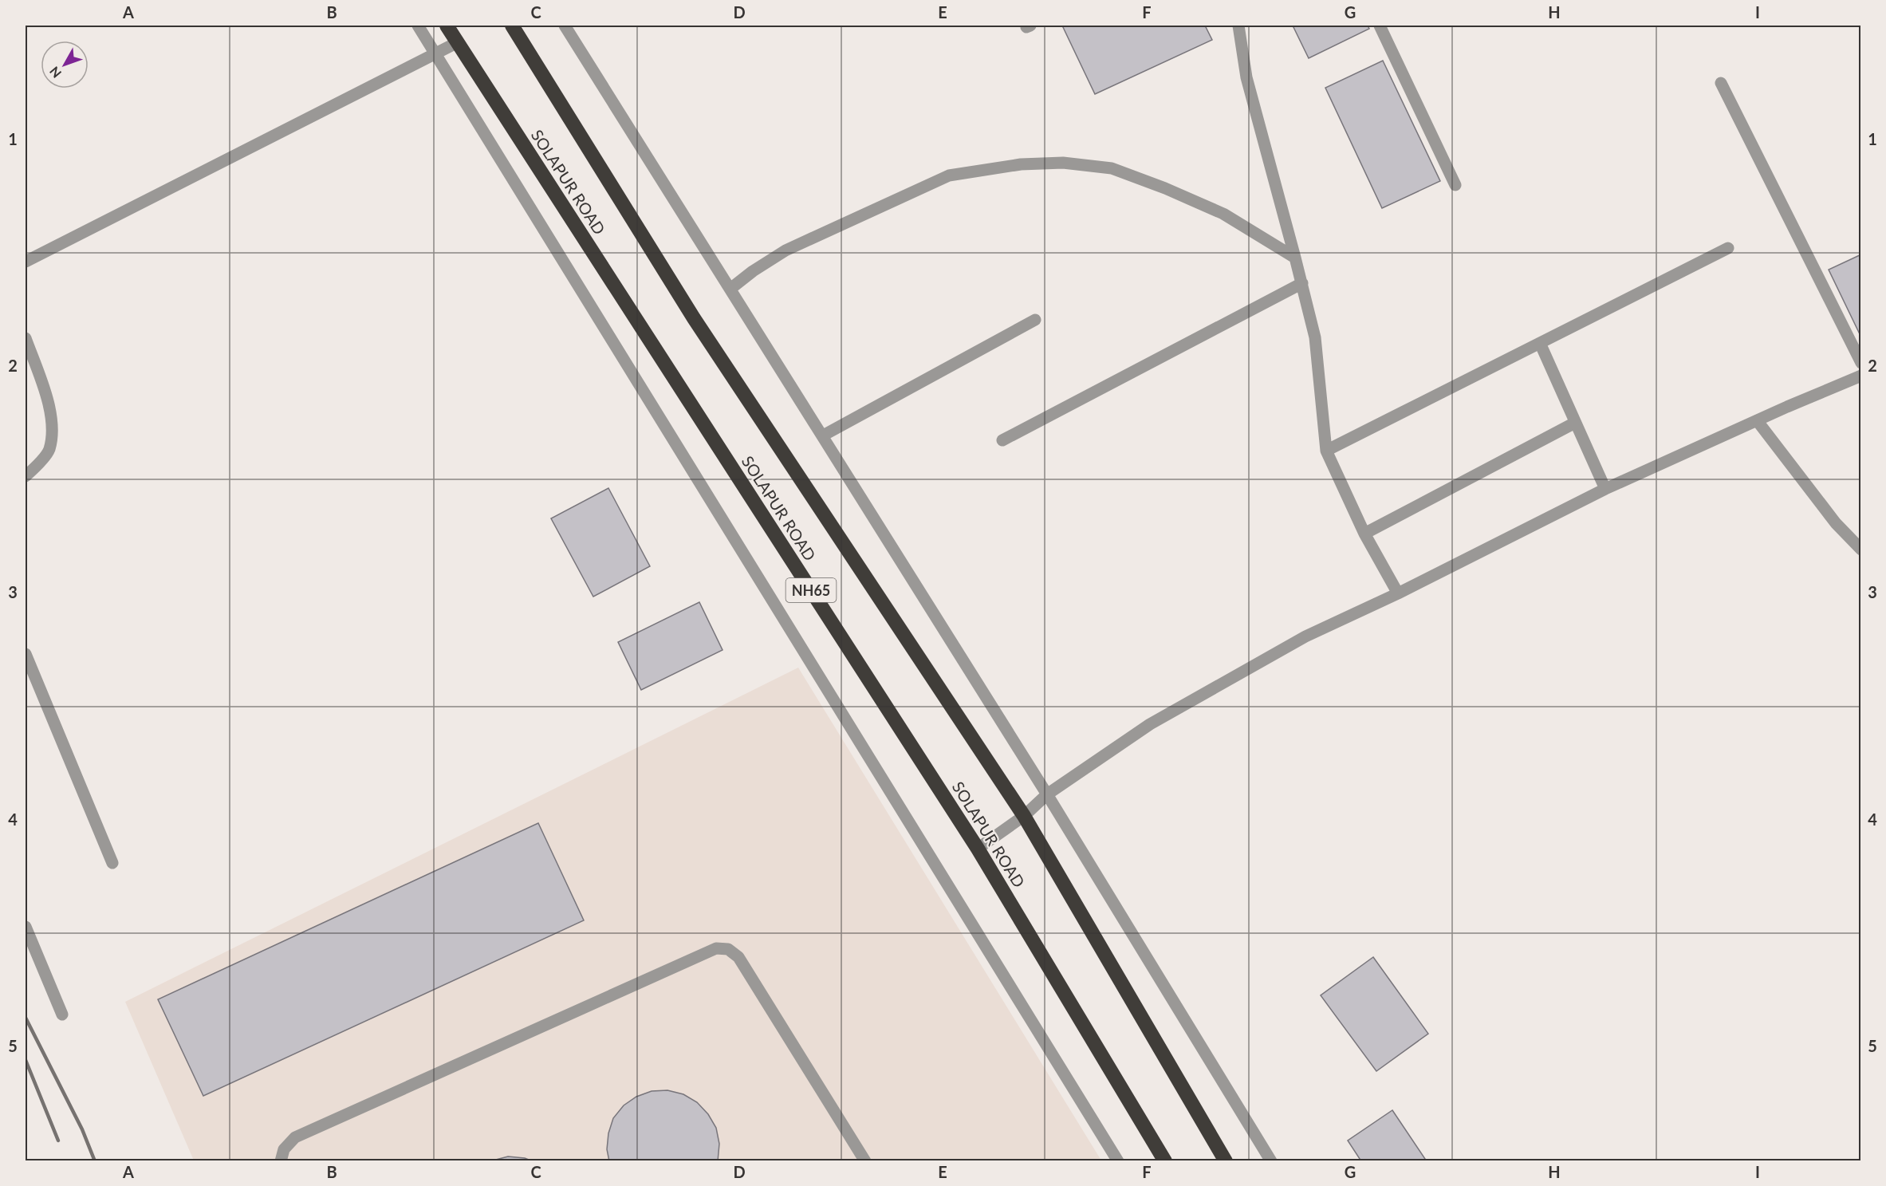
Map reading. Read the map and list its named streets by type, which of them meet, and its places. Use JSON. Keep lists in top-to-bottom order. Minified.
{"streets":{"highway":["SOLAPUR ROAD","NH65"]},"north":"bottom left","grid":{"columns":["A","B","C","D","E","F","G","H","I"],"rows":["1","2","3","4","5"]}}
